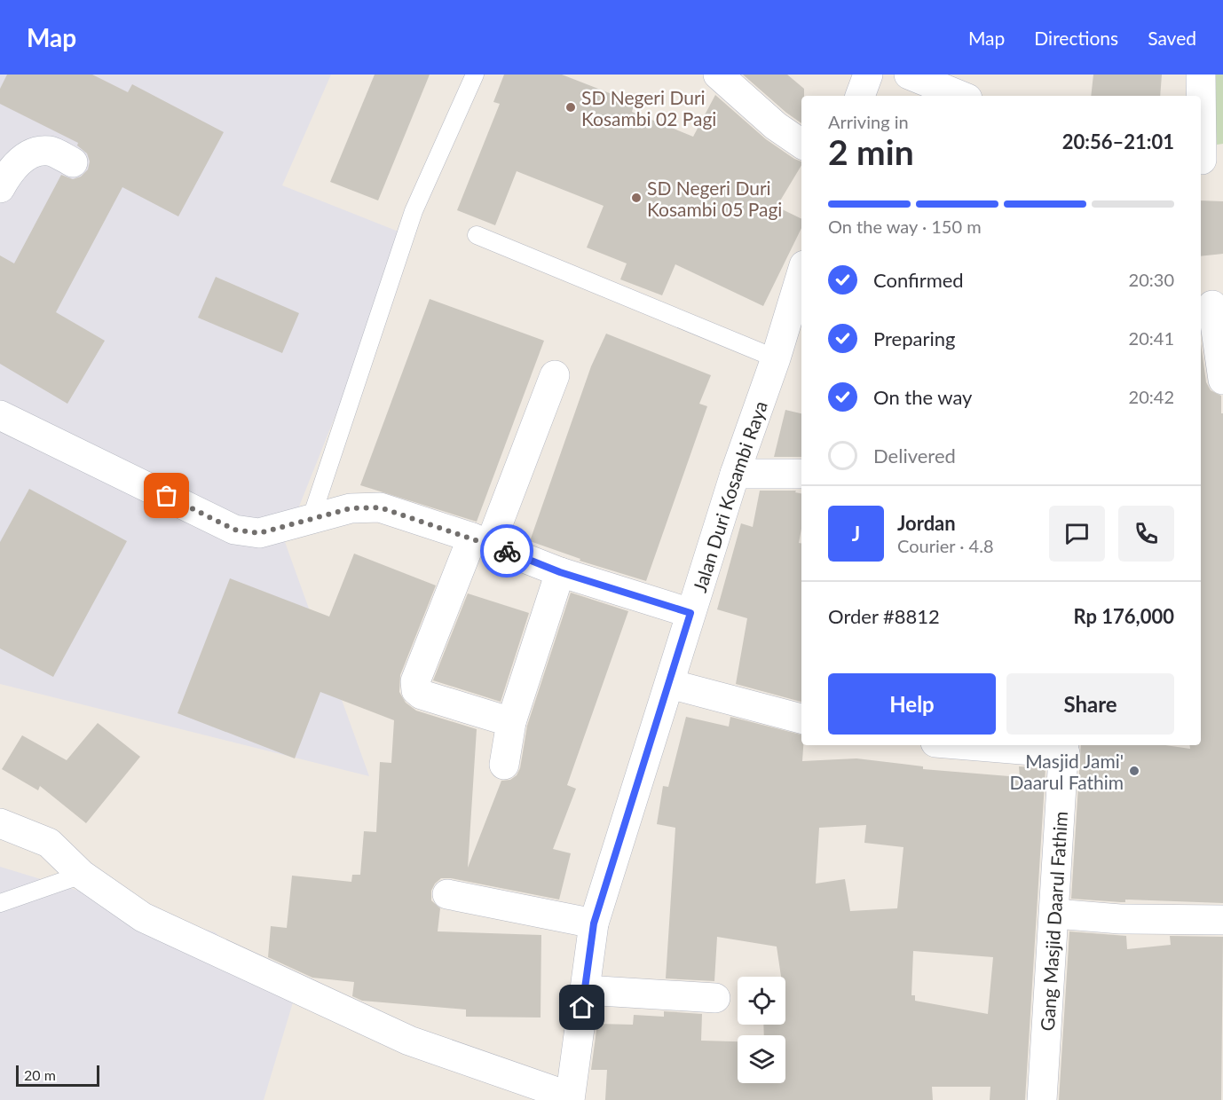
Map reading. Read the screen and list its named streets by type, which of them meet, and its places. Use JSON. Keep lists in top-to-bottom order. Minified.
{"streets":{"street":["Jalan Duri Kosambi Raya","Gang Masjid Daarul Fathim"]},"places":["SD Negeri Duri Kosambi 02 Pagi","SD Negeri Duri Kosambi 05 Pagi","Masjid Jami' Daarul Fathim"],"scale_bar":"20 m","page":{"header":"Map","nav":["Map","Directions","Saved"],"heading":["2 min","Arriving in","20:56–21:01"],"panel":["Jordan","Courier · 4.8","Order #8812","Rp 176,000"],"bar":"On the way · 150 m","list":[["Confirmed","20:30"],["Preparing","20:41"],["On the way","20:42"],"Delivered"],"round":"J","buttons":["Help","Share"],"scale":"20 m"}}
